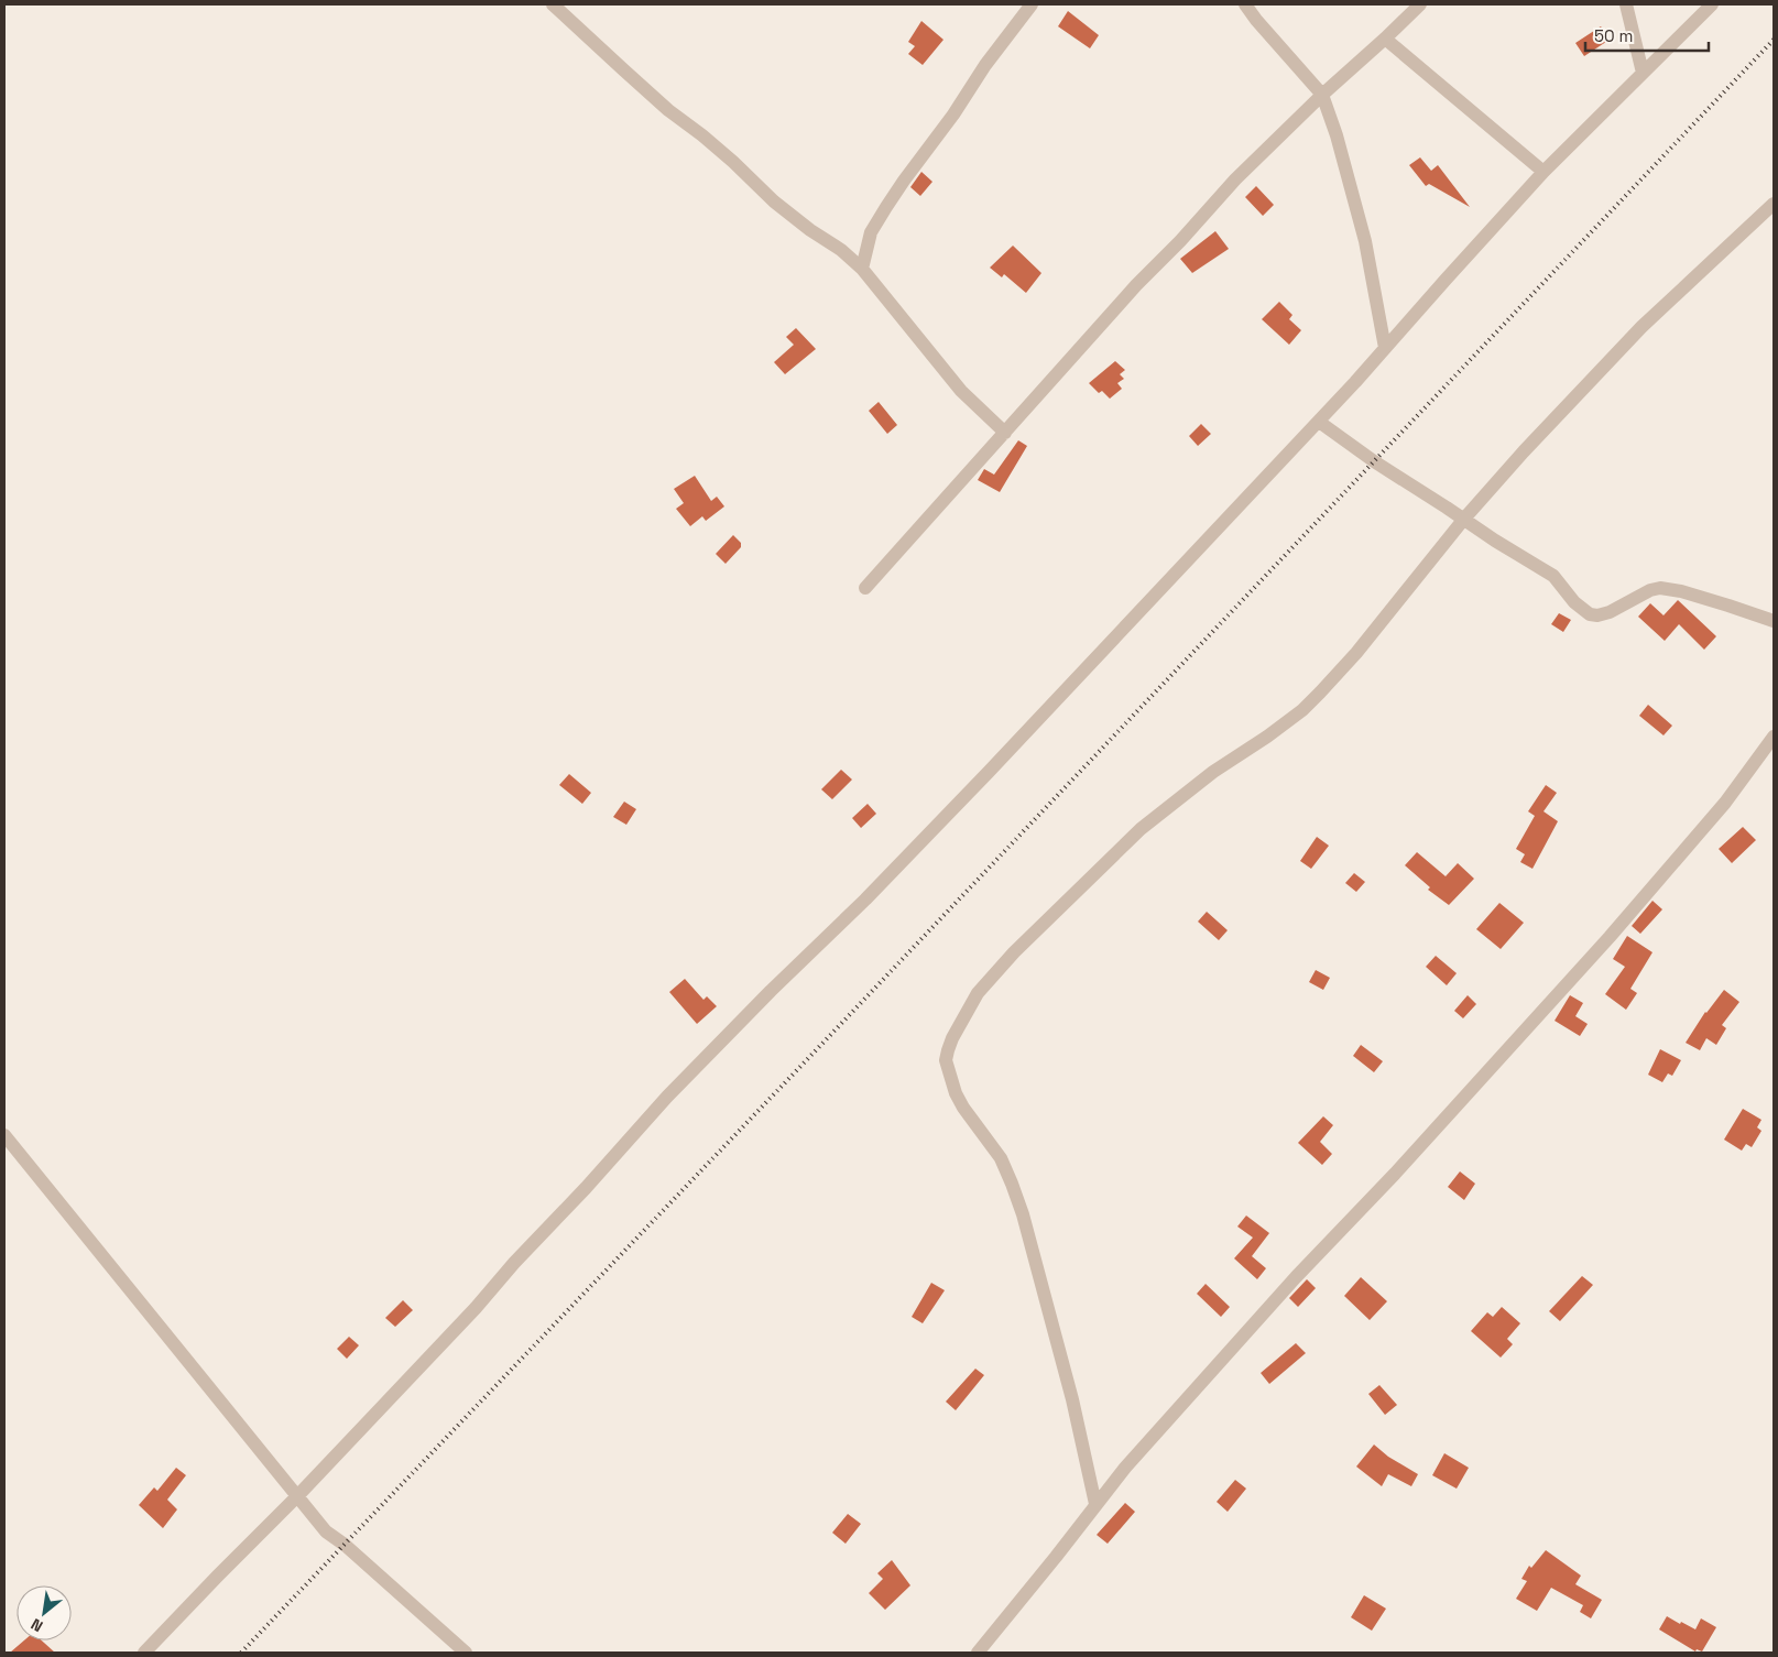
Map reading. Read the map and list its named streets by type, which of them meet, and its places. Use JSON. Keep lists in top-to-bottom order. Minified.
{"scale_bar":"50 m","north":"bottom left"}
